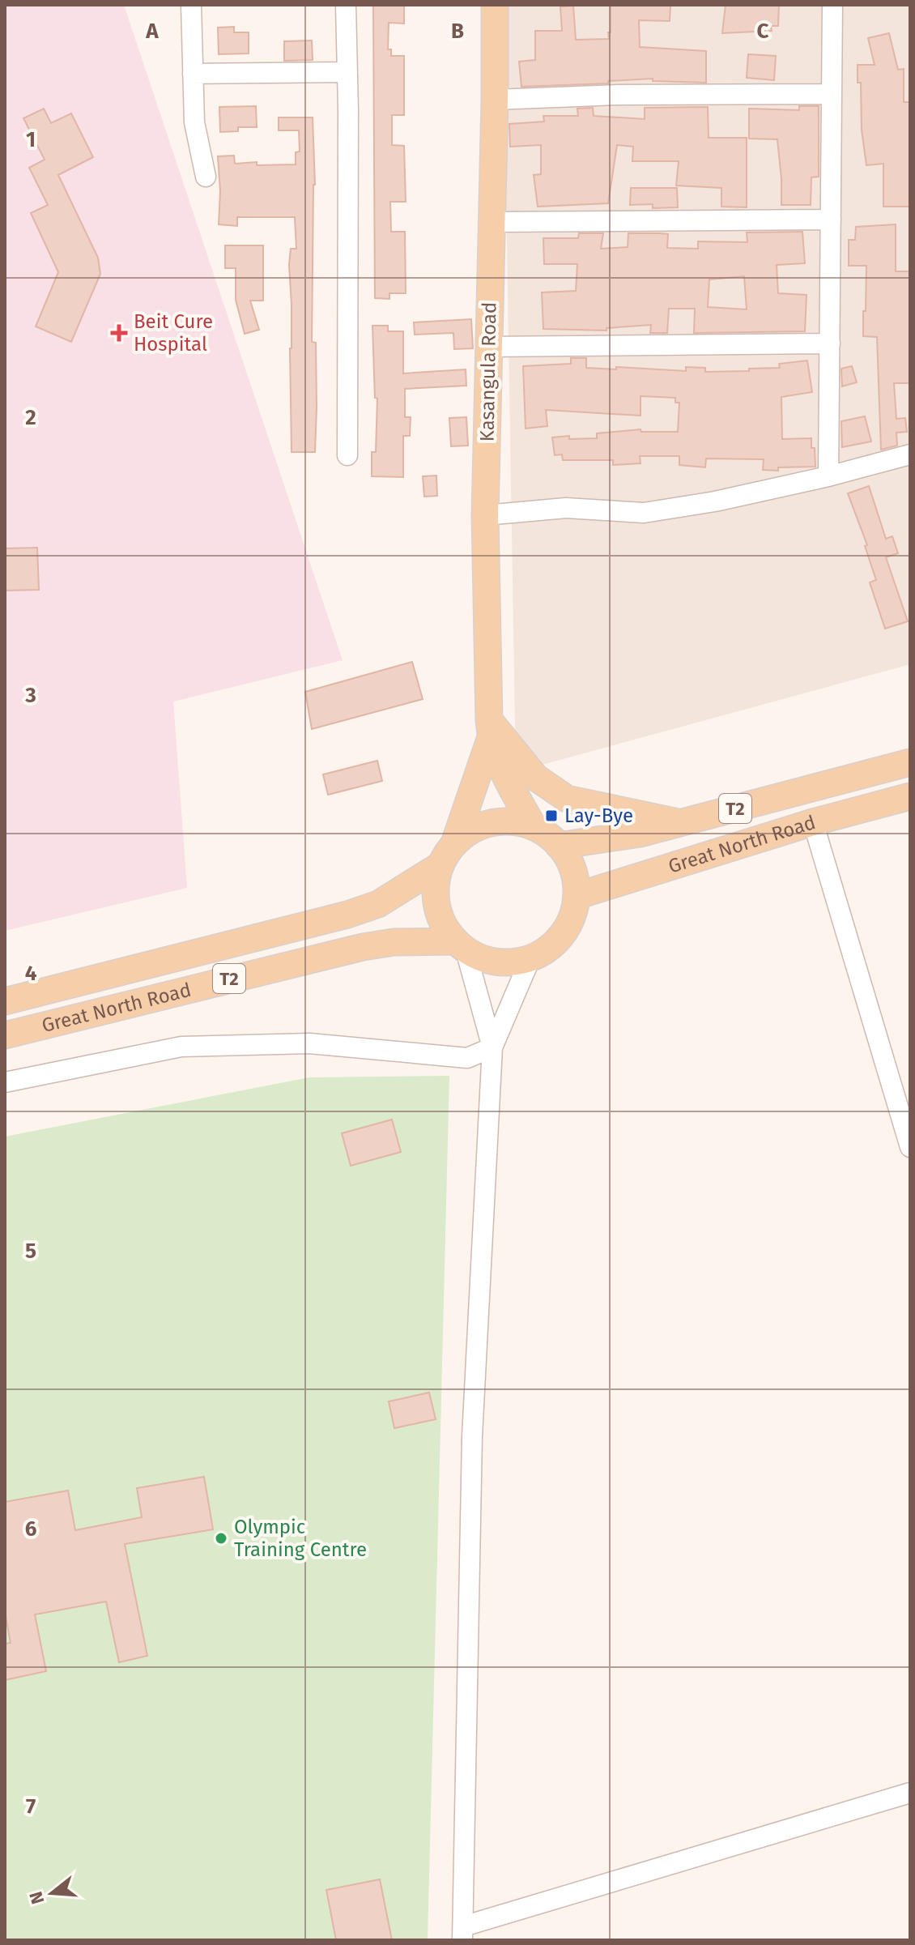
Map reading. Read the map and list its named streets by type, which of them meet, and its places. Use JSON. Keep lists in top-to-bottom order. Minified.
{"streets":{"main road":["Kasangula Road","T2","Great North Road"]},"crossings":[["Kasangula Road","T2"],["Kasangula Road","Great North Road"],["T2","Great North Road"]],"places":{"health":["Beit Cure Hospital"],"transit":["Lay-Bye"],"other":["Olympic Training Centre"]},"north":"left","grid":{"columns":["A","B","C"],"rows":["1","2","3","4","5","6","7"]}}
